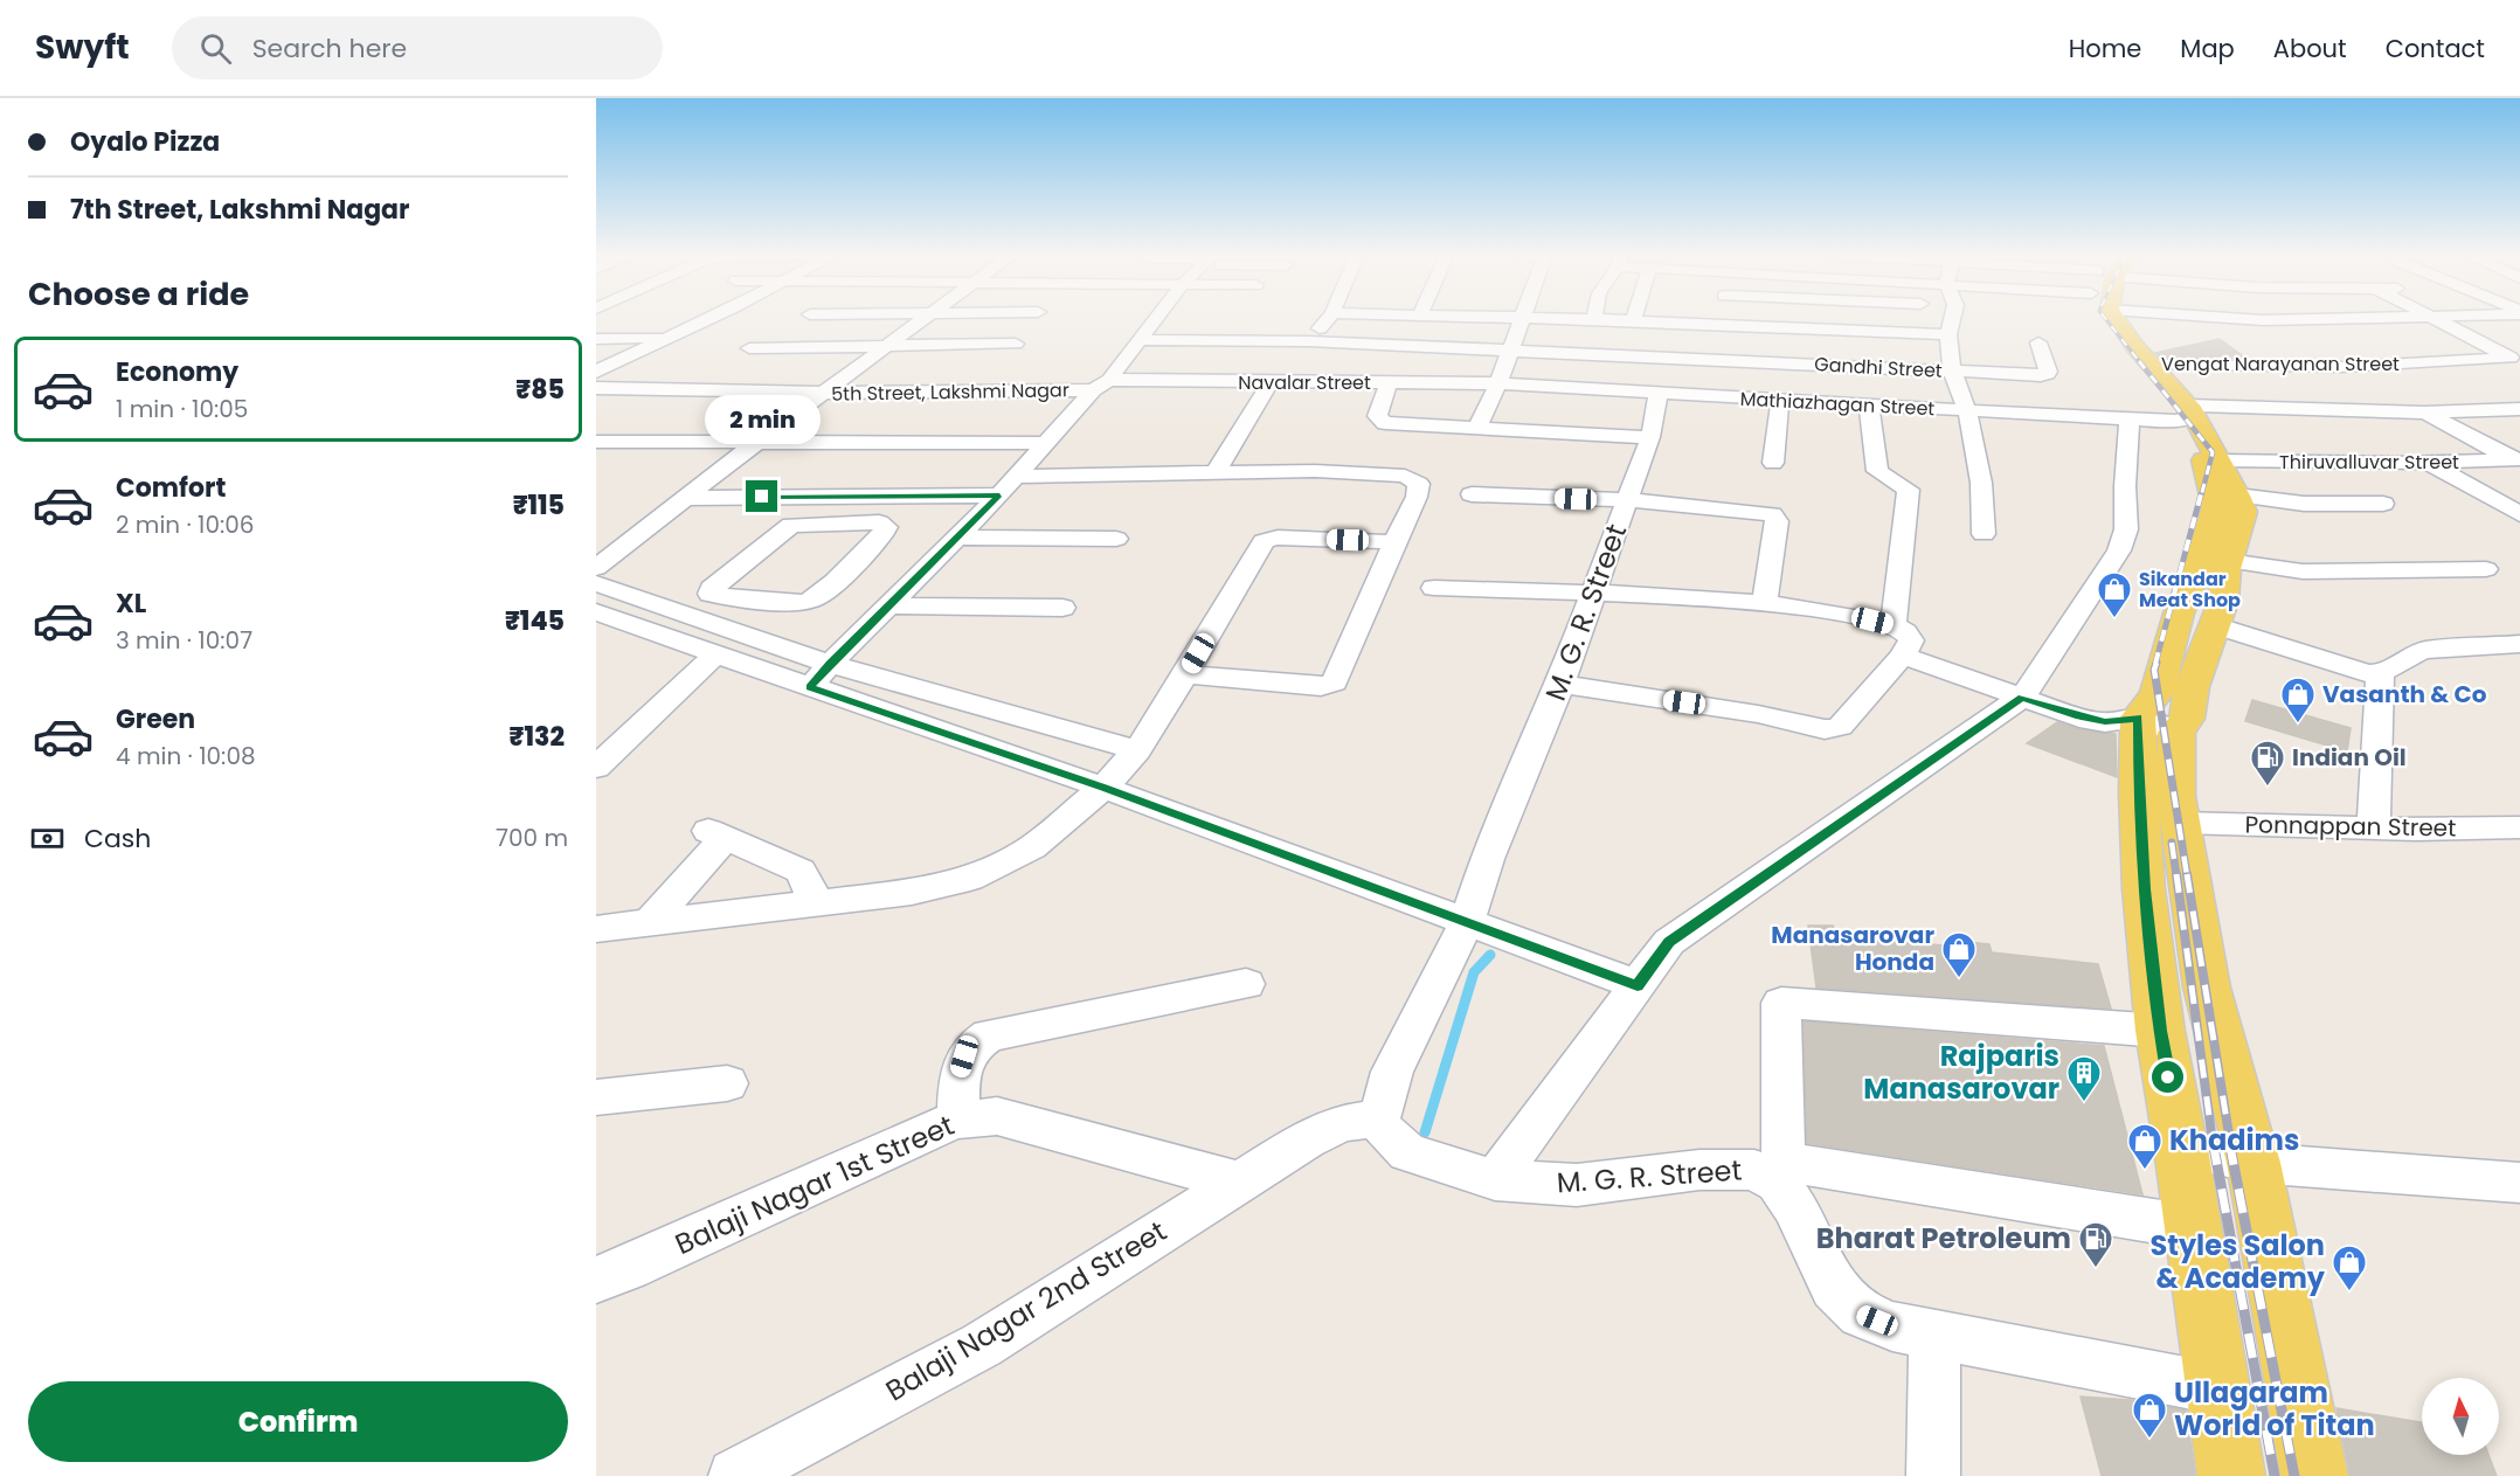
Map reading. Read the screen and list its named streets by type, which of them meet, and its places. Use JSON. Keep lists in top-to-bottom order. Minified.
{"streets":{"street":["Vengat Narayanan Street","Gandhi Street","Navalar Street","5th Street, Lakshmi Nagar","Mathiazhagan Street","Thiruvalluvar Street","M. G. R. Street","Ponnappan Street","Balaji Nagar 1st Street","Balaji Nagar 2nd Street"]},"crossings":[["Navalar Street","5th Street, Lakshmi Nagar"],["Navalar Street","Mathiazhagan Street"],["Mathiazhagan Street","M. G. R. Street"],["M. G. R. Street","Balaji Nagar 2nd Street"],["Balaji Nagar 1st Street","Balaji Nagar 2nd Street"]],"places":{"shop":["Sikandar Meat Shop","Vasanth & Co","Manasarovar Honda","Khadims","Styles Salon & Academy","Ullagaram World of Titan"],"fuel station":["Indian Oil","Bharat Petroleum"],"building":["Rajparis Manasarovar"]},"north":"top","page":{"header":"Swyft","search":"Search here","nav":["Home","Map","About","Contact"],"banner":["Oyalo Pizza","7th Street, Lakshmi Nagar"],"heading":"Choose a ride","list":[{"name":"Economy","note":"1 min · 10:05","value":"₹85"},{"name":"Comfort","note":"2 min · 10:06","value":"₹115"},{"name":"XL","note":"3 min · 10:07","value":"₹145"},{"name":"Green","note":"4 min · 10:08","value":"₹132"}],"bubble":"2 min","pay":["Cash","700 m"],"buttons":"Confirm"}}
